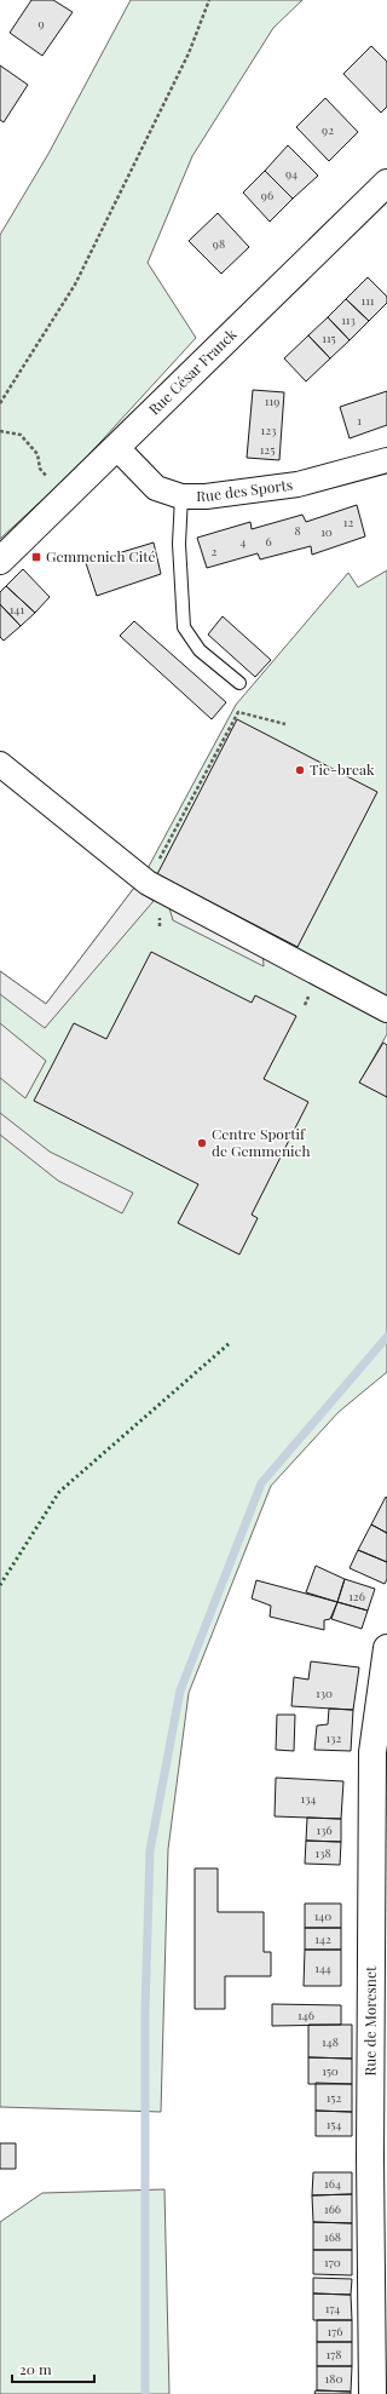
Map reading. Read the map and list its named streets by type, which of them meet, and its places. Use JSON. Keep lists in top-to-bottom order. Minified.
{"streets":{"street":["Rue César Franck","Rue des Sports","Rue de Moresnet"]},"crossings":[["Rue César Franck","Rue des Sports"]],"places":{"transit":["Gemmenich Cité"],"other":["Tie-break","Centre Sportif de Gemmenich"]},"house_numbers":["9","92","94","96","98","111","113","115","119","1","123","125","12","8","10","4","6","2","141","126","130","132","134","136","138","140","142","144","146","148","150","152","154","164","166","168","170","174","176","178","180"],"scale_bar":"20 m"}
